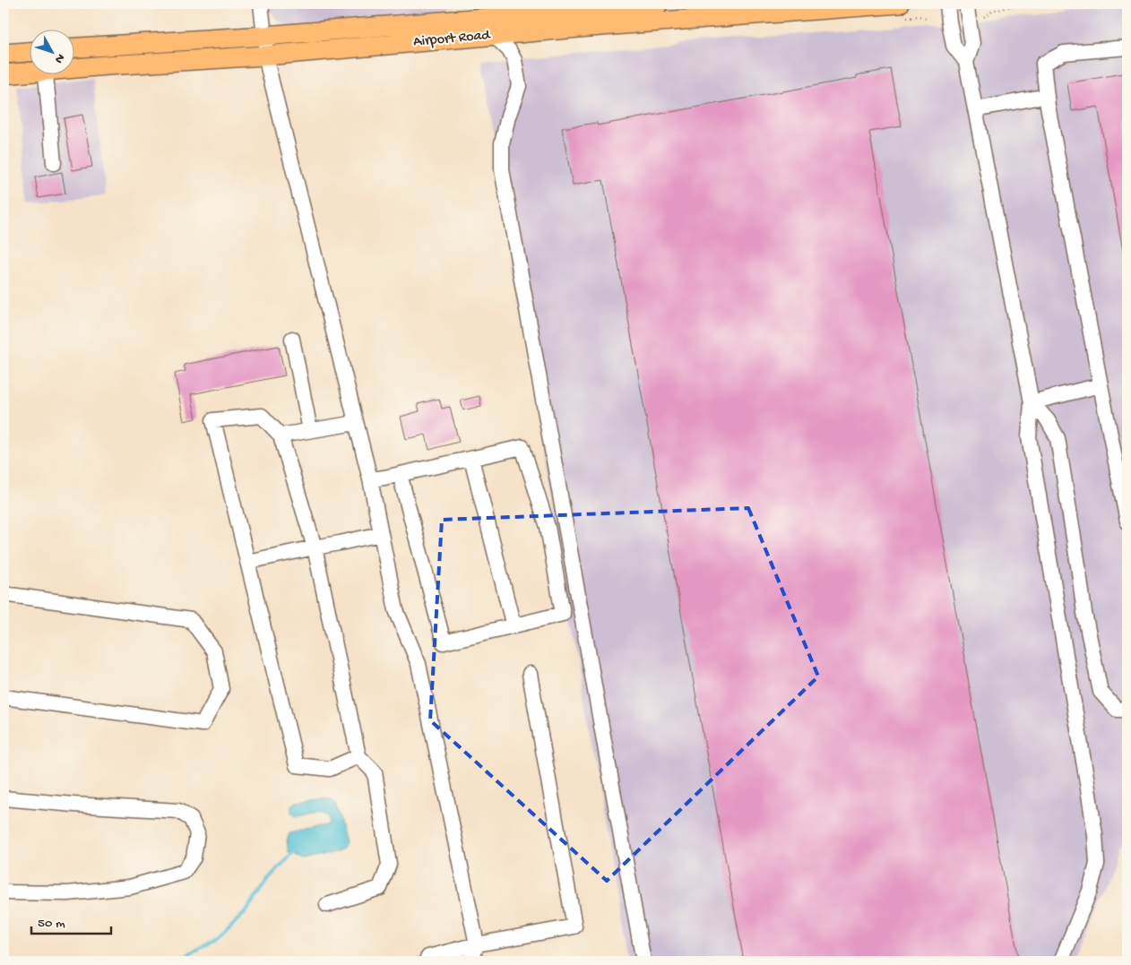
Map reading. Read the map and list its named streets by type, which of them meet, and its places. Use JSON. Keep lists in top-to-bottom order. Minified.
{"streets":{"main road":["Airport Road"]},"scale_bar":"50 m","north":"bottom right"}
